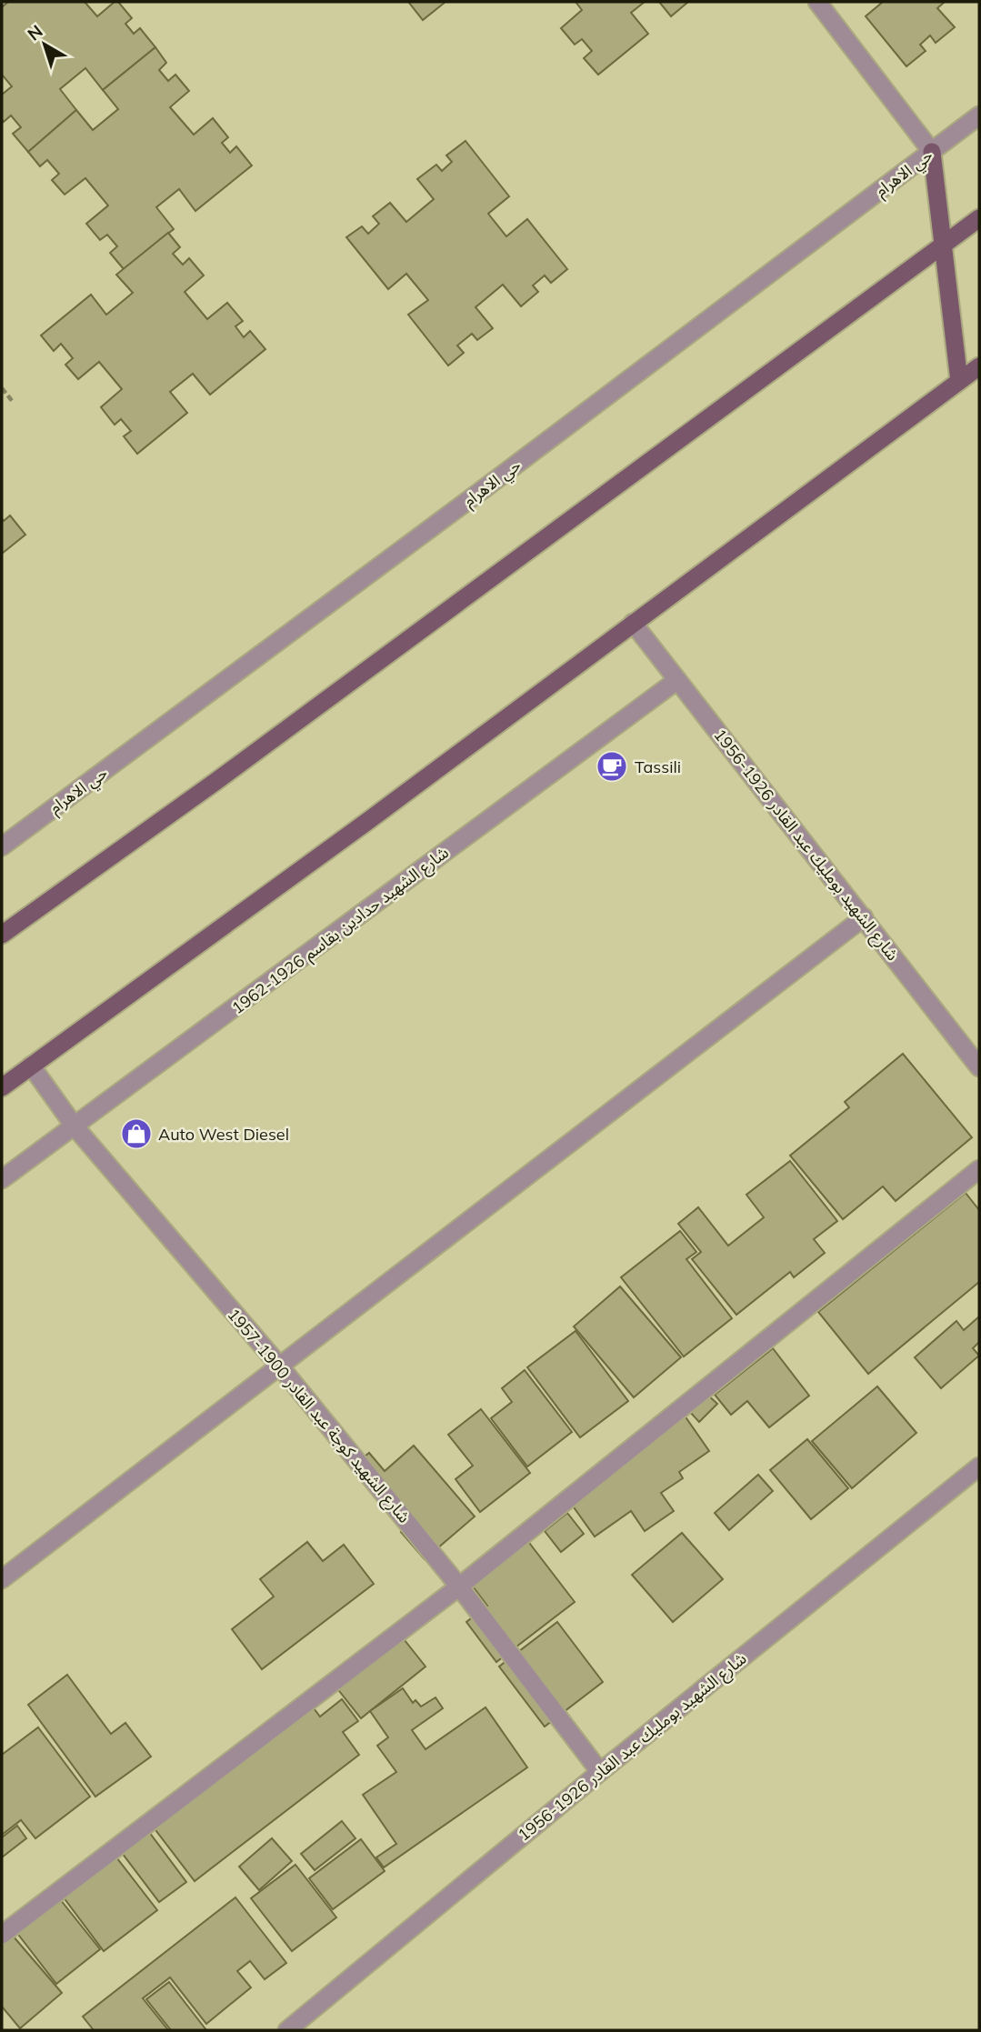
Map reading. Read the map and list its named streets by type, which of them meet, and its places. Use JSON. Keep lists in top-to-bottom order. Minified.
{"streets":{"street":["حي الاهرام","شارع الشهيد بومليك عبد القادر 1926-1956","شارع الشهيد حدادين بقاسم 1926-1962","شارع الشهيد كوجة عبد القادر 1900-1957"]},"crossings":[["شارع الشهيد بومليك عبد القادر 1926-1956","شارع الشهيد حدادين بقاسم 1926-1962"],["شارع الشهيد بومليك عبد القادر 1926-1956","شارع الشهيد كوجة عبد القادر 1900-1957"],["شارع الشهيد حدادين بقاسم 1926-1962","شارع الشهيد كوجة عبد القادر 1900-1957"]],"places":{"cafe":["Tassili"],"shop":["Auto West Diesel"]},"north":"top left"}
